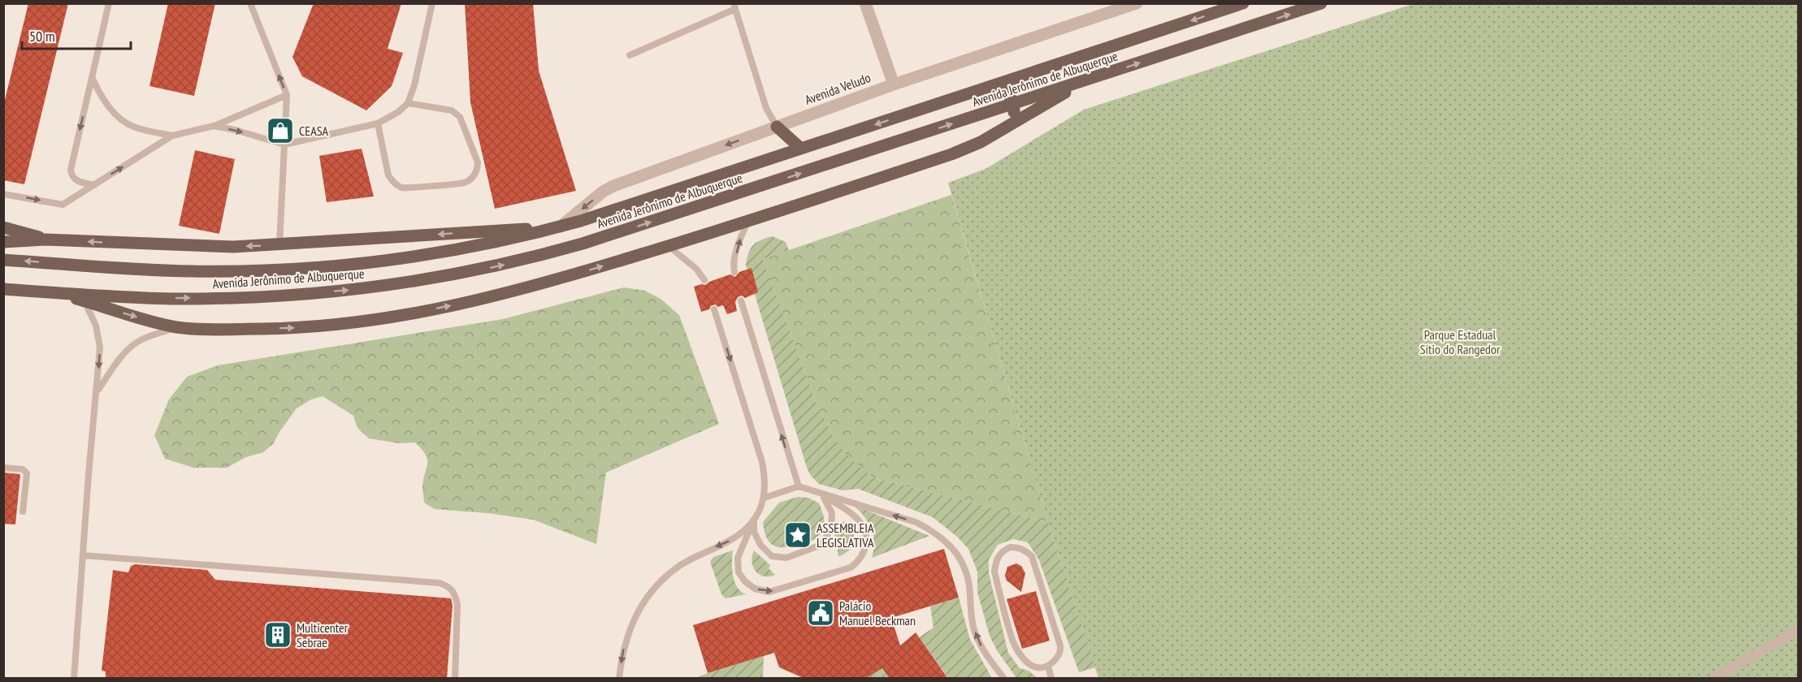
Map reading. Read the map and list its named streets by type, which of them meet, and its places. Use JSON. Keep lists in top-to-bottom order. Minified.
{"streets":{"main road":["Avenida Jerônimo de Albuquerque"],"street":["Avenida Veludo"]},"crossings":[["Avenida Jerônimo de Albuquerque","Avenida Veludo"]],"one_way":["Avenida Veludo"],"parks":["Parque Estadual Sítio do Rangedor"],"places":{"shop":["CEASA"],"place":["ASSEMBLEIA LEGISLATIVA"],"public building":["Palácio Manuel Beckman"],"building":["Multicenter Sebrae"]},"scale_bar":"50 m"}
